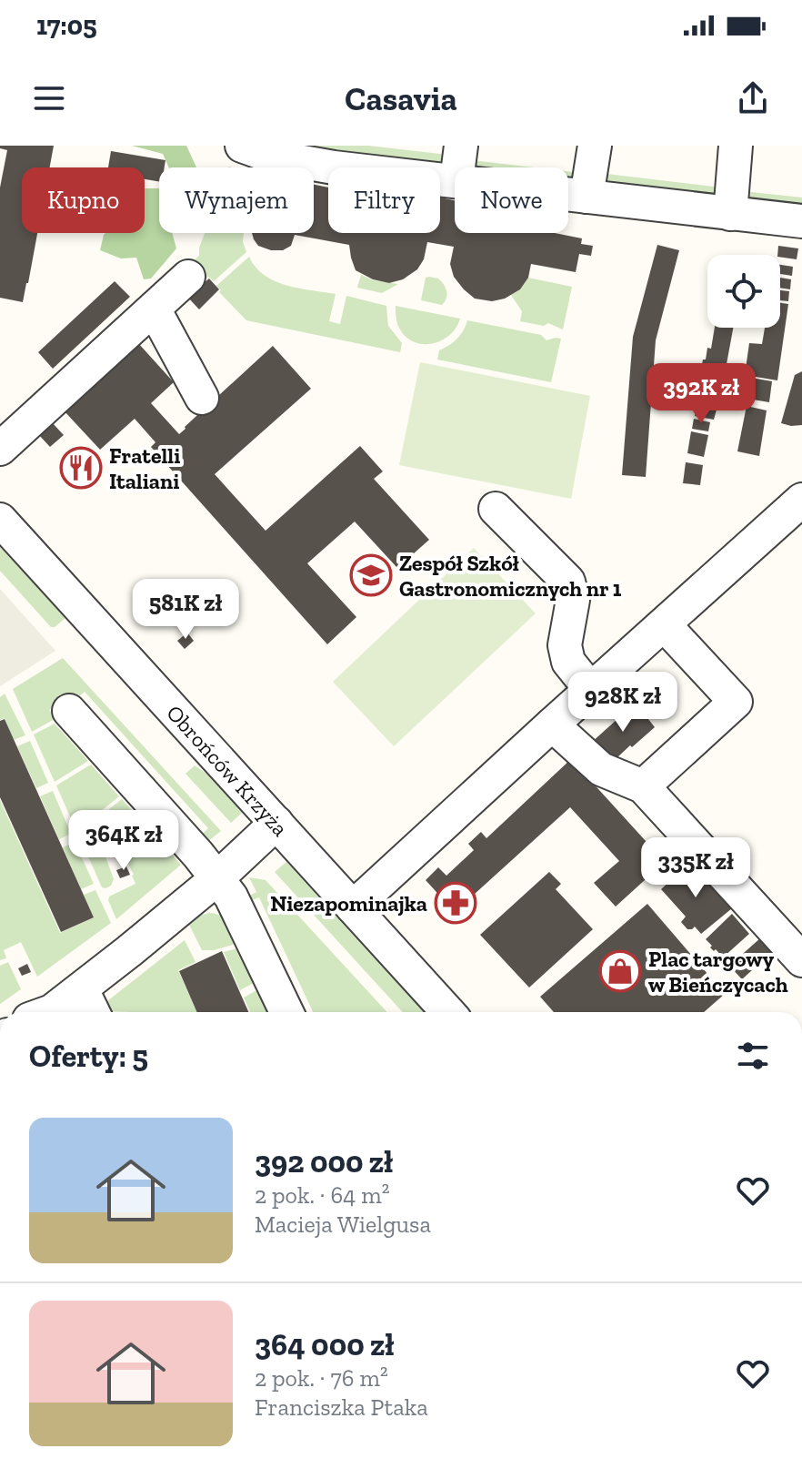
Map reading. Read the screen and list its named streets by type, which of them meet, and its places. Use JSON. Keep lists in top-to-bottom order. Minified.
{"streets":{"street":["Obrońców Krzyża"]},"places":{"restaurant":["Fratelli Italiani"],"school or university":["Zespół Szkół Gastronomicznych nr 1"],"pharmacy":["Niezapominajka"],"shop":["Plac targowy w Bieńczycach"]},"page":{"status":"17:05","header":"Casavia","chip":["Kupno","Wynajem","Filtry","Nowe"],"price":["392K zł","581K zł","928K zł","364K zł","335K zł"],"heading":"Oferty: 5","list":[{"name":"392 000 zł","note":"2 pok. · 64 m² · Macieja Wielgusa"},{"name":"364 000 zł","note":"2 pok. · 76 m² · Franciszka Ptaka"}]}}
